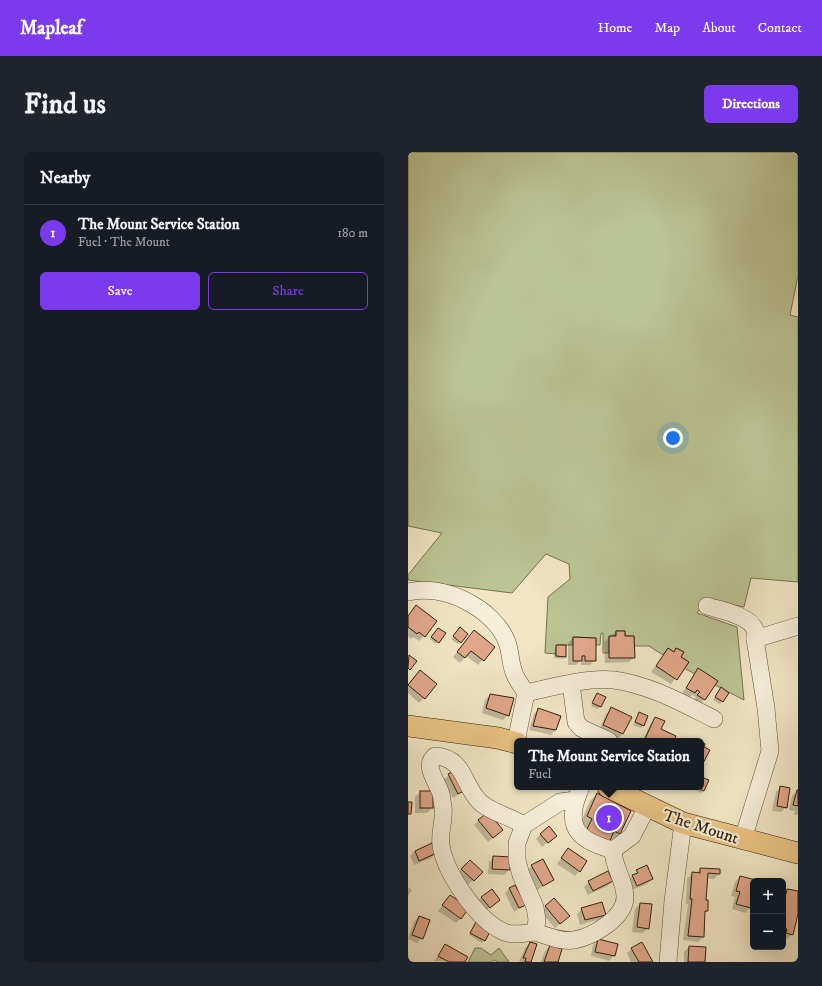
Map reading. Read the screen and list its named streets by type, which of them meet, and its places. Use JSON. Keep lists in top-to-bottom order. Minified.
{"streets":{"main road":["The Mount"]},"page":{"header":"Mapleaf","nav":["Home","Map","About","Contact"],"buttons":["Directions",["Save","Share"]],"title":"Find us","heading":"Nearby","list":[{"mark":"1","name":"The Mount Service Station","note":"Fuel · The Mount","value":"180 m"}],"popup":["The Mount Service Station","Fuel"],"pins":"1","map_buttons":["+","−"]}}
